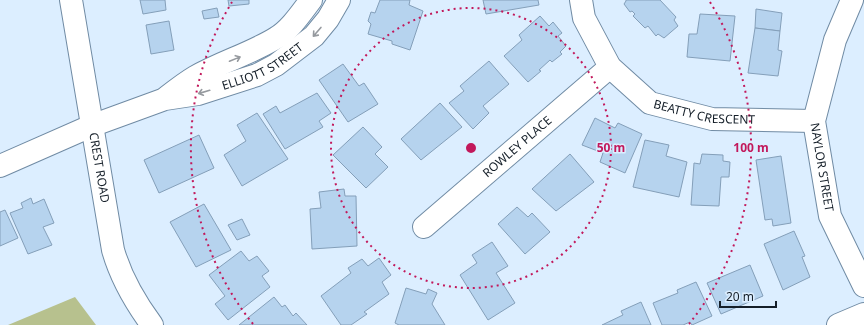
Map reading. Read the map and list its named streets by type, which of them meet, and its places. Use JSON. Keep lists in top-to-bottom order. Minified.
{"streets":{"street":["ELLIOTT STREET","BEATTY CRESCENT","ROWLEY PLACE","CREST ROAD","NAYLOR STREET"]},"crossings":[["ELLIOTT STREET","CREST ROAD"],["BEATTY CRESCENT","ROWLEY PLACE"],["BEATTY CRESCENT","NAYLOR STREET"]],"scale_bar":"20 m","rings":["50 m","100 m"]}
